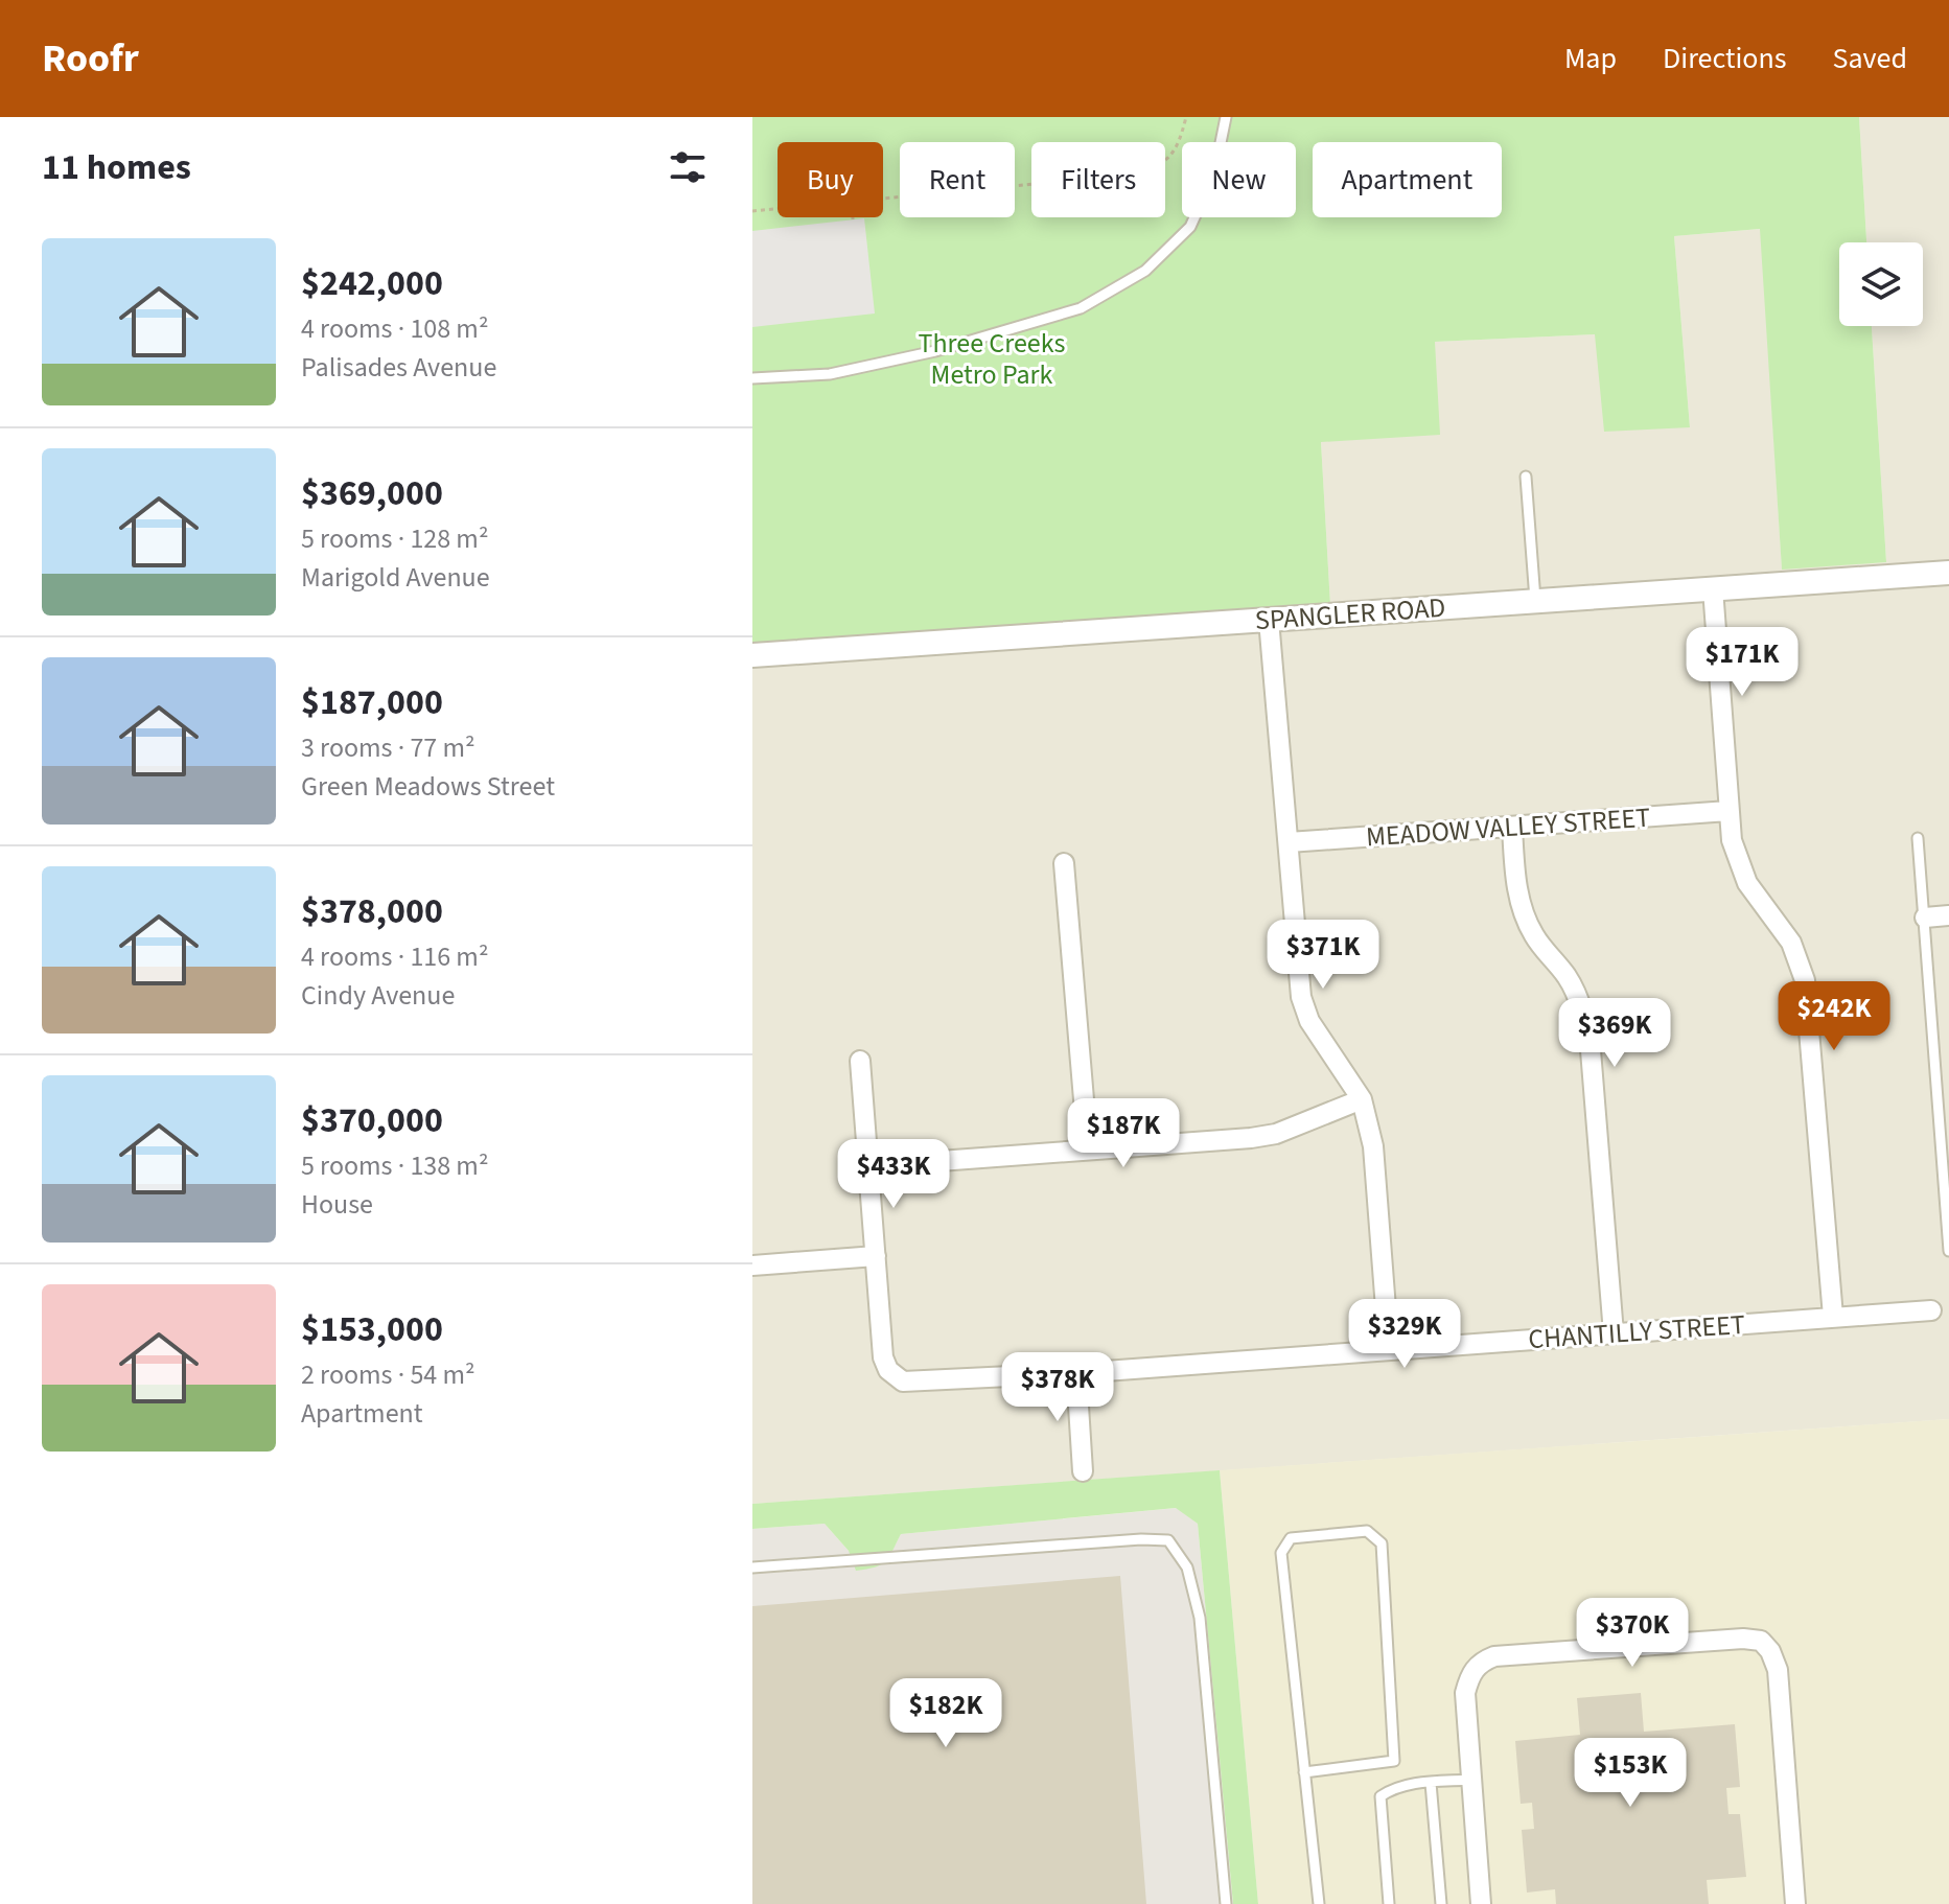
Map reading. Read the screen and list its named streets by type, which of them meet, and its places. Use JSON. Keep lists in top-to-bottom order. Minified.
{"streets":{"street":["SPANGLER ROAD","MEADOW VALLEY STREET","CHANTILLY STREET"]},"parks":["Three Creeks Metro Park"],"page":{"header":"Roofr","nav":["Map","Directions","Saved"],"heading":"11 homes","chip":["Buy","Rent","Filters","New","Apartment"],"list":[{"name":"$242,000","note":"4 rooms · 108 m² · Palisades Avenue"},{"name":"$369,000","note":"5 rooms · 128 m² · Marigold Avenue"},{"name":"$187,000","note":"3 rooms · 77 m² · Green Meadows Street"},{"name":"$378,000","note":"4 rooms · 116 m² · Cindy Avenue"},{"name":"$370,000","note":"5 rooms · 138 m² · House"},{"name":"$153,000","note":"2 rooms · 54 m² · Apartment"}],"price":["$171K","$371K","$242K","$369K","$187K","$433K","$329K","$378K","$370K","$182K","$153K"]}}
